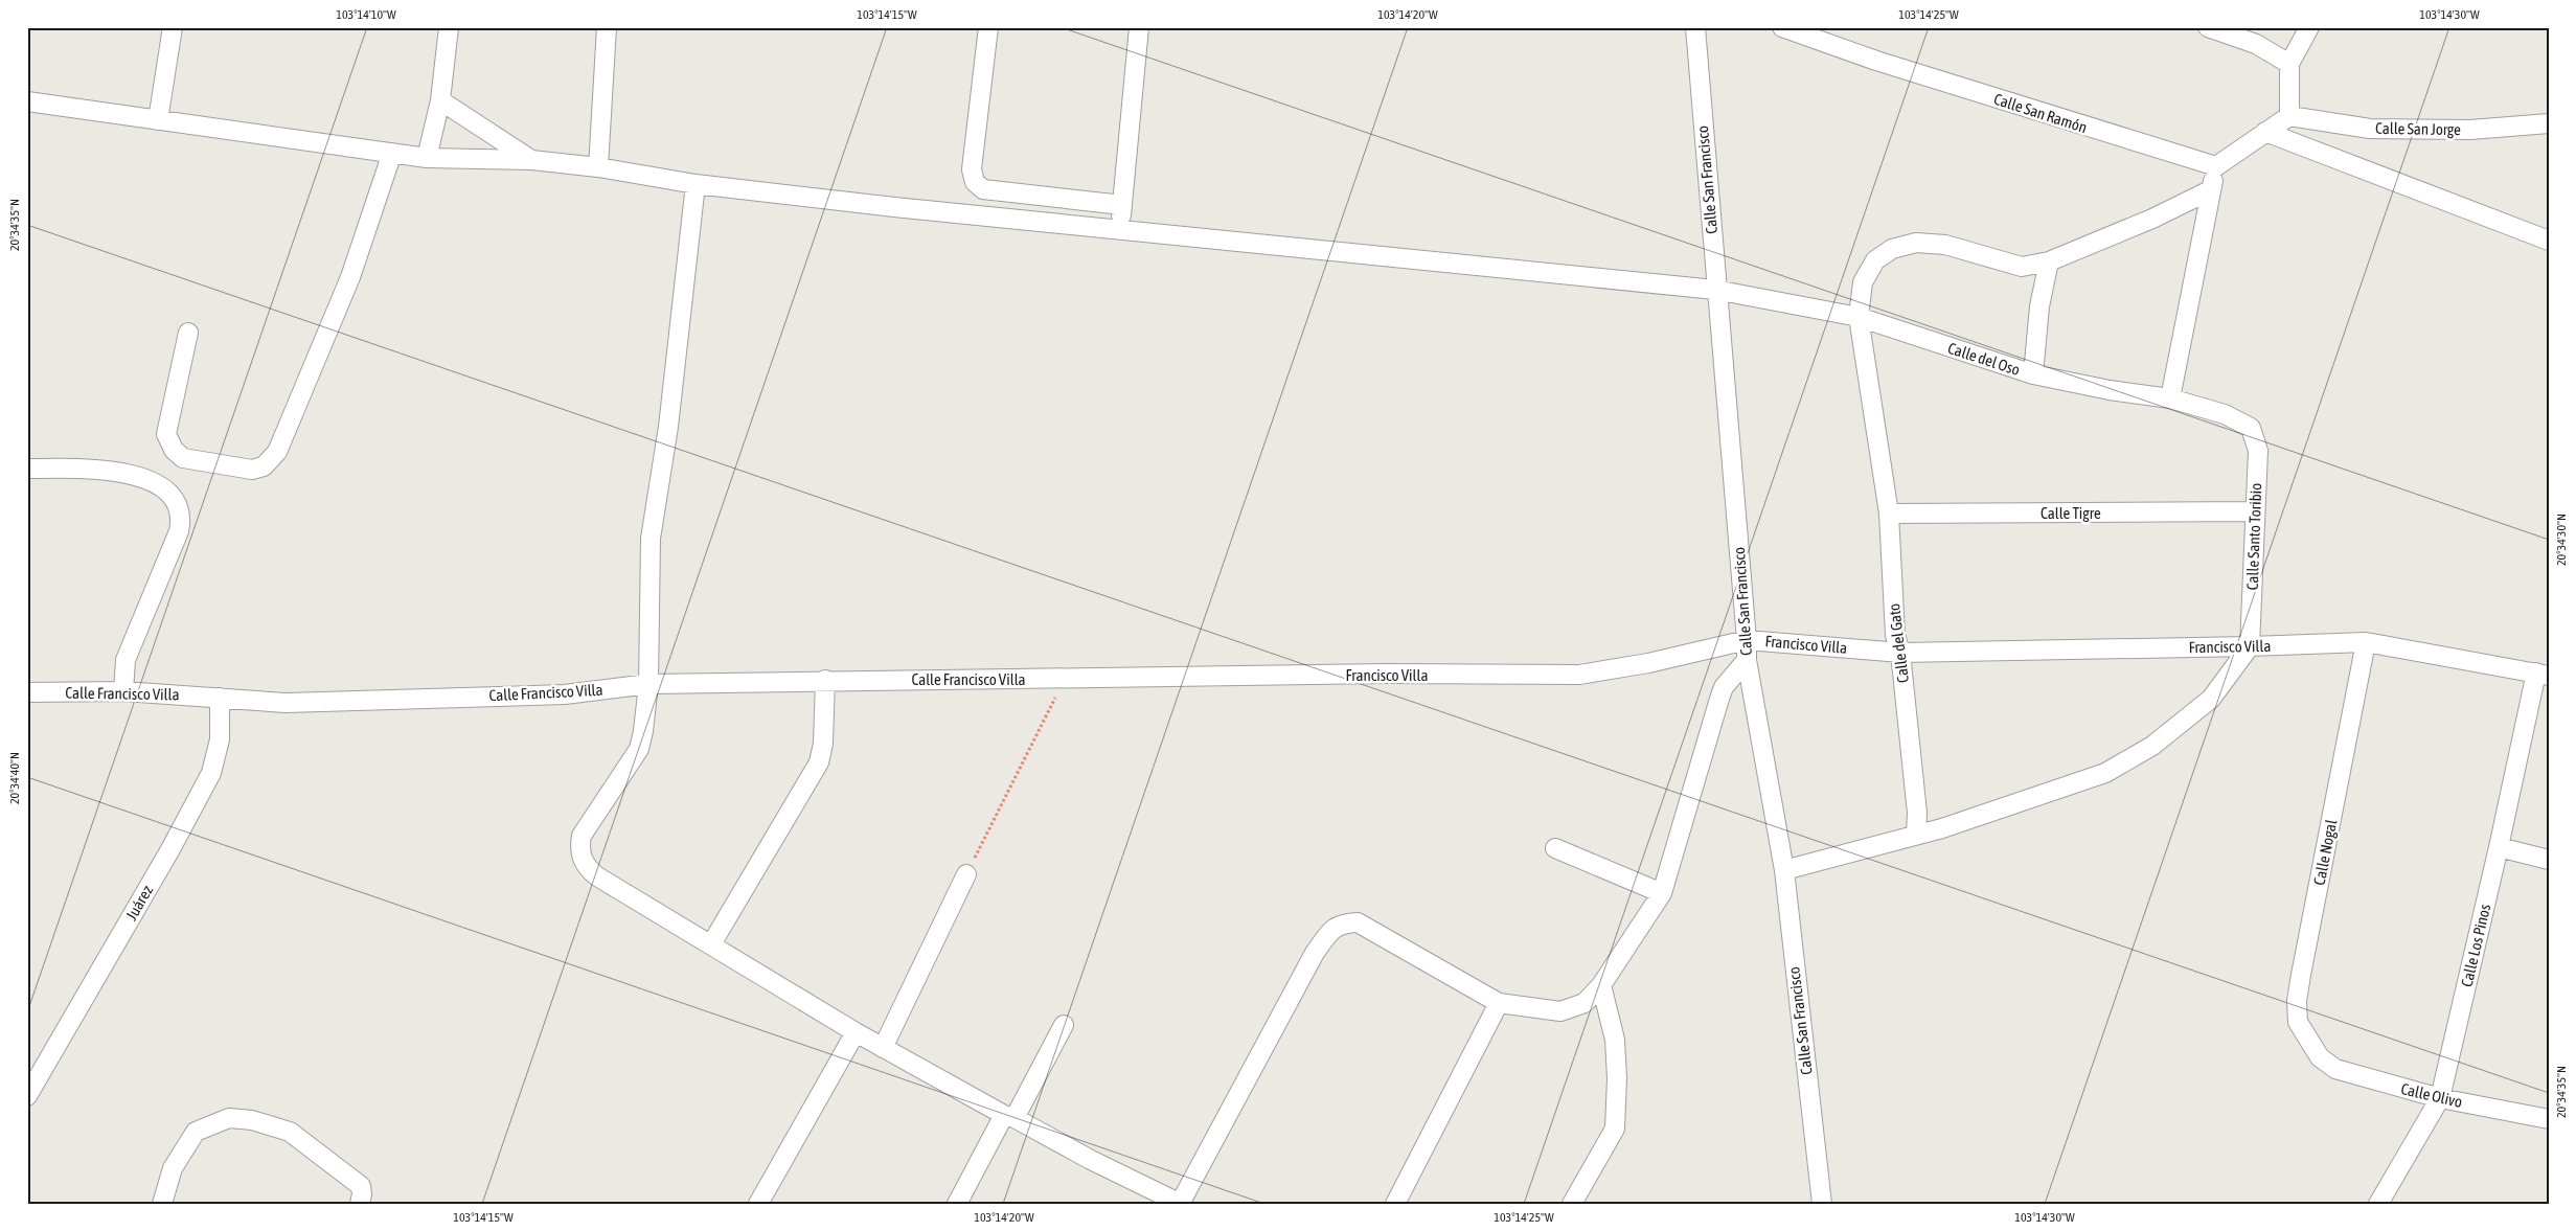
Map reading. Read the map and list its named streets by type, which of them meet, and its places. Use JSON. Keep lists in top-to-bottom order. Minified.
{"streets":{"street":["Calle San Ramón","Calle San Jorge","Calle San Francisco","Calle del Oso","Calle Tigre","Calle Santo Toribio","Calle del Gato","Francisco Villa","Calle Francisco Villa","Calle Nogal","Juárez","Calle Los Pinos","Calle Olivo"]},"crossings":[["Calle San Francisco","Calle del Oso"],["Calle San Francisco","Francisco Villa"],["Calle del Oso","Calle Santo Toribio"],["Calle del Oso","Calle del Gato"],["Calle Tigre","Calle Santo Toribio"],["Calle Tigre","Calle del Gato"],["Calle Santo Toribio","Francisco Villa"],["Calle del Gato","Francisco Villa"],["Francisco Villa","Calle Francisco Villa"],["Francisco Villa","Calle Nogal"],["Francisco Villa","Calle Los Pinos"],["Calle Francisco Villa","Juárez"],["Calle Nogal","Calle Olivo"],["Calle Los Pinos","Calle Olivo"]],"coordinates":["103°14'10\"W","103°14'15\"W","103°14'20\"W","103°14'25\"W","103°14'30\"W","20°34'35\"N","20°34'30\"N","20°34'40\"N"]}
